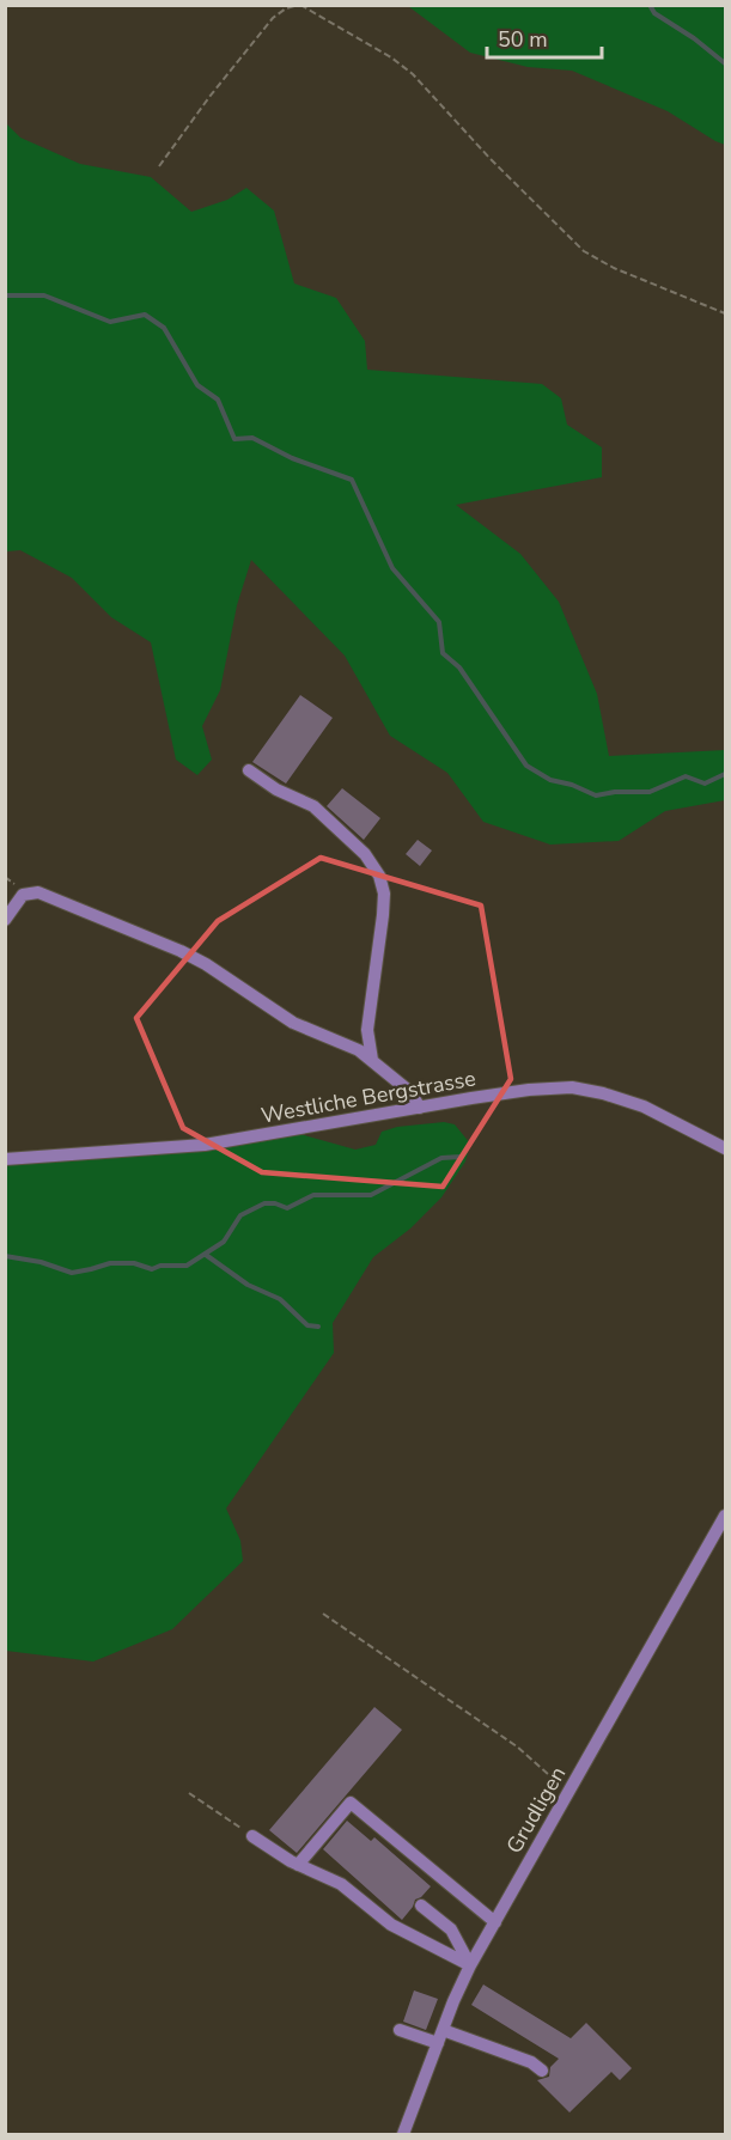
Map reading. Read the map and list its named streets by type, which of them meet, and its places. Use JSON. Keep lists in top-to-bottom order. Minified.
{"streets":{"street":["Westliche Bergstrasse","Grudligen"]},"scale_bar":"50 m"}
